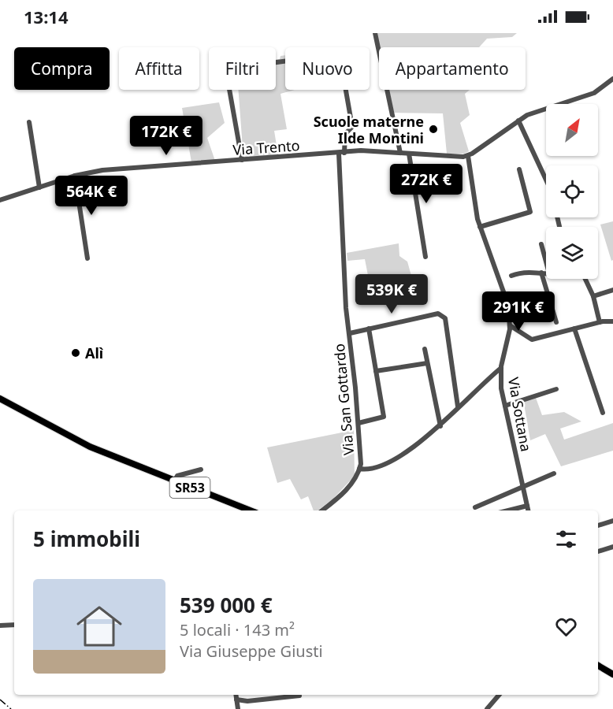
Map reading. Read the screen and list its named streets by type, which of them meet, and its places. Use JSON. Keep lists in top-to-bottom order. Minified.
{"streets":{"main road":["SR53"],"street":["Via Trento","Via San Gottardo","Via Sottana"]},"crossings":[["Via Trento","Via San Gottardo"],["Via Trento","Via Sottana"]],"places":["Scuole materne Ilde Montini","Alì"],"north":"top right","page":{"status":"13:14","chip":["Compra","Affitta","Filtri","Nuovo","Appartamento"],"price":["172K €","272K €","564K €","539K €","291K €"],"heading":"5 immobili","list":[{"name":"539 000 €","note":"5 locali · 143 m² · Via Giuseppe Giusti"}]}}
